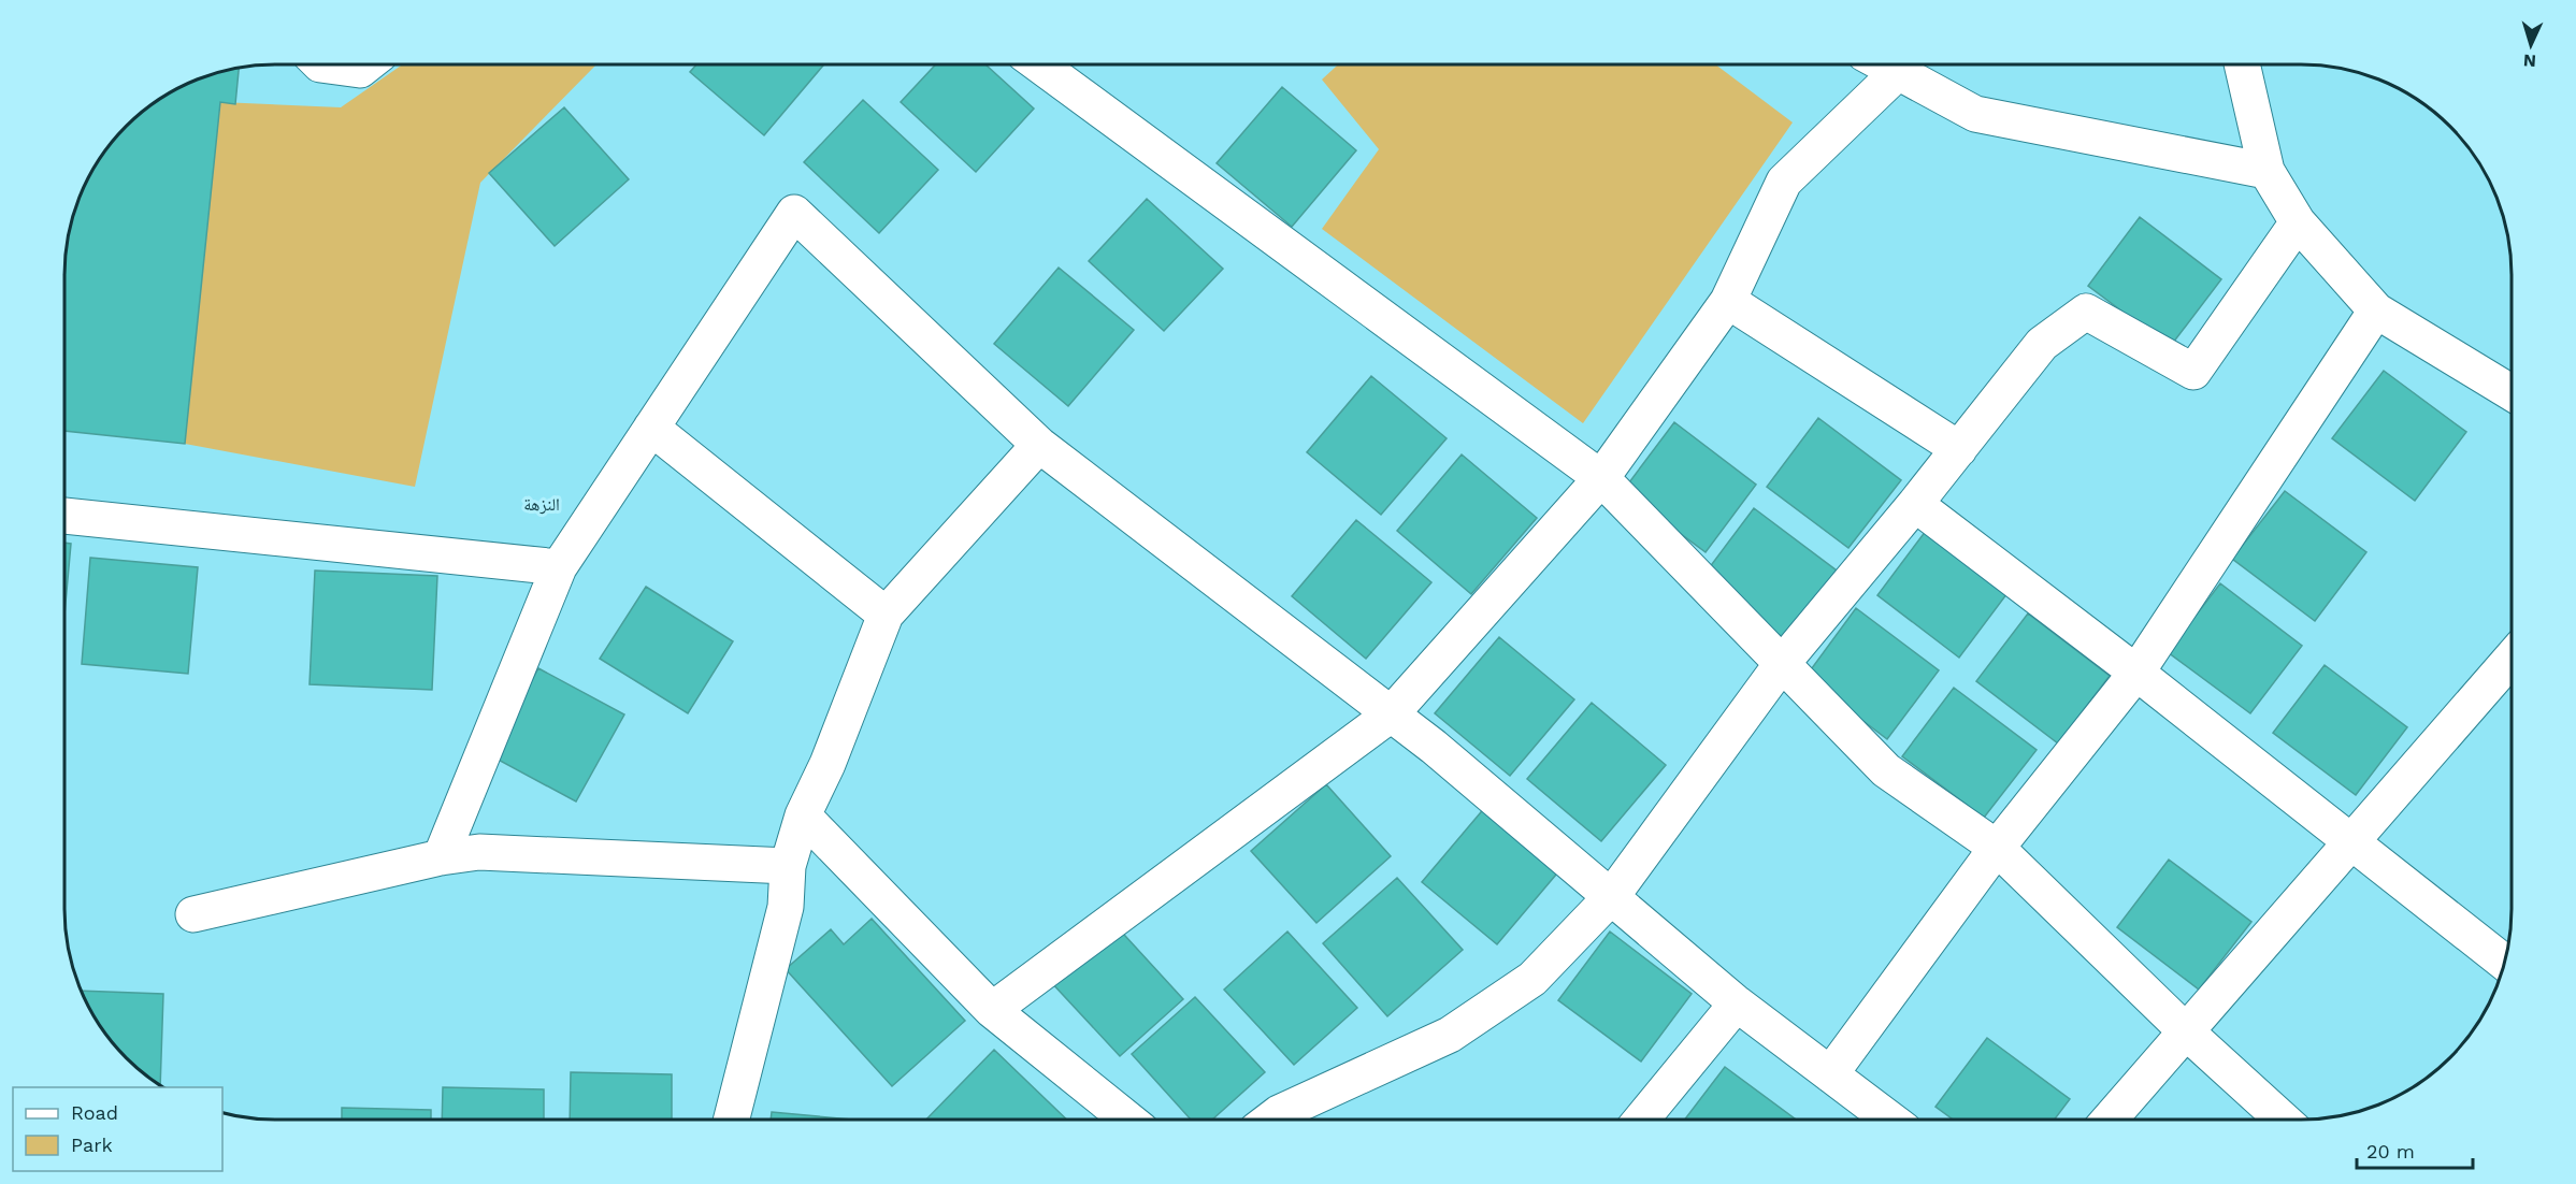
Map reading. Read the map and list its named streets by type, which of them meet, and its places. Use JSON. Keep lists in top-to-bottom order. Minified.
{"districts":["النزهة"],"legend":["Road","Park"],"scale_bar":"20 m","north":"bottom"}
